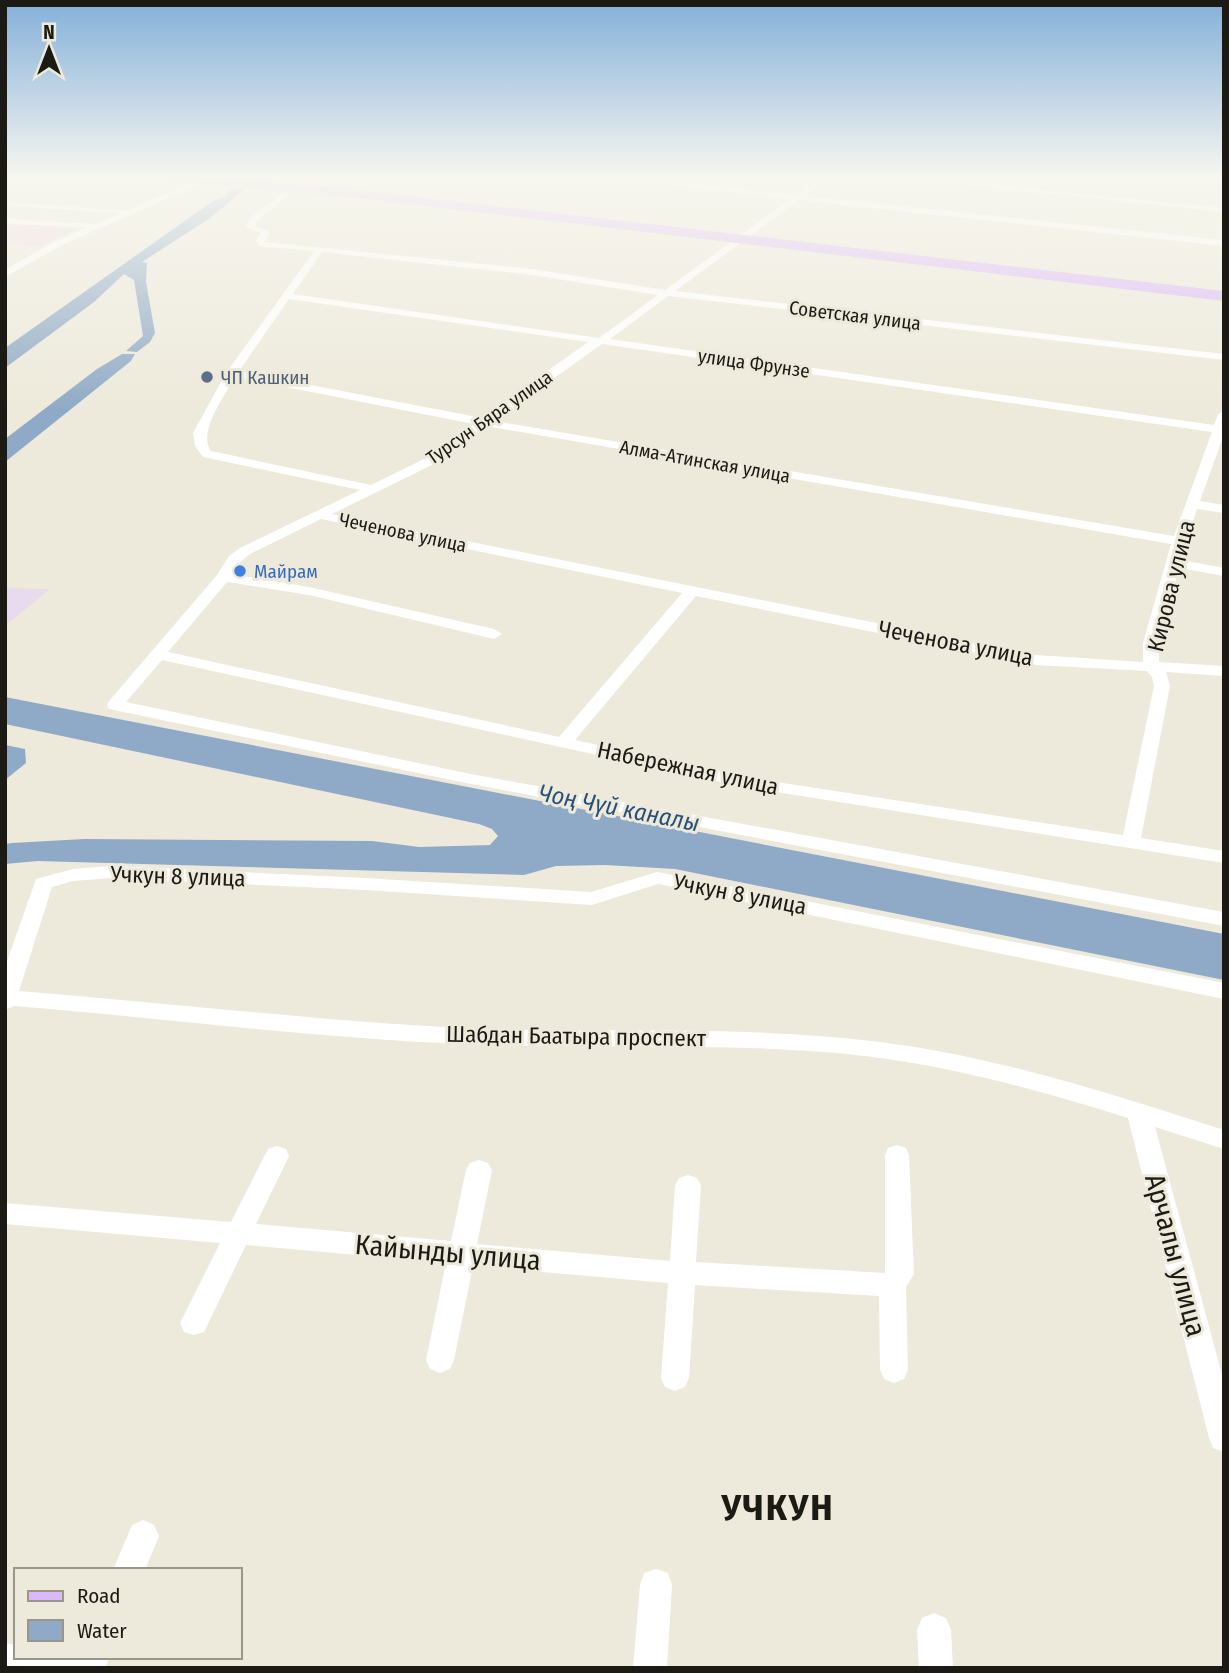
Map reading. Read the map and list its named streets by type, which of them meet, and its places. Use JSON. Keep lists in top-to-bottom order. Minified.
{"streets":{"street":["Советская улица","улица Фрунзе","Турсун Бяра улица","Алма-Атинская улица","Чеченова улица","Кирова улица","Набережная улица","Учкун 8 улица","Шабдан Баатыра проспект","Кайынды улица","Арчалы улица"]},"crossings":[["Советская улица","Турсун Бяра улица"],["улица Фрунзе","Турсун Бяра улица"],["улица Фрунзе","Кирова улица"],["Турсун Бяра улица","Алма-Атинская улица"],["Турсун Бяра улица","Чеченова улица"],["Турсун Бяра улица","Набережная улица"],["Алма-Атинская улица","Чеченова улица"],["Алма-Атинская улица","Кирова улица"],["Чеченова улица","Кирова улица"],["Кирова улица","Набережная улица"],["Учкун 8 улица","Шабдан Баатыра проспект"],["Шабдан Баатыра проспект","Арчалы улица"]],"districts":["УЧКУН"],"water":["Чоң Чүй каналы"],"places":["ЧП Кашкин","Майрам"],"legend":["Road","Water"],"north":"top"}
